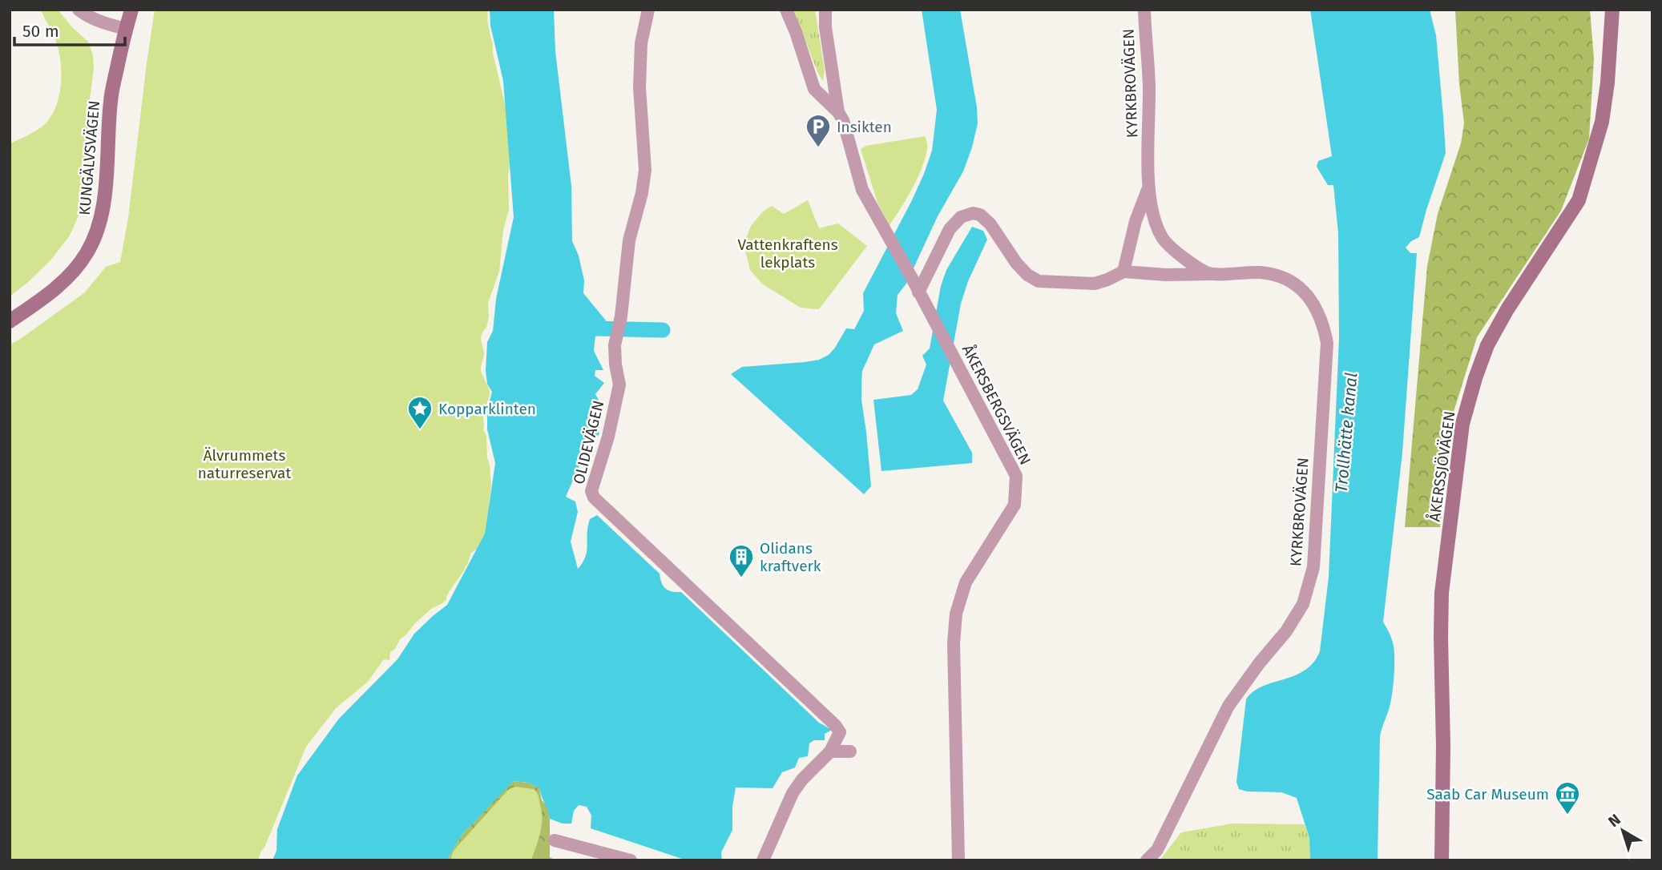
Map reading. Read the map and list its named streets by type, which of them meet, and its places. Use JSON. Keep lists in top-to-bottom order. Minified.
{"streets":{"street":["KYRKBROVÄGEN","KUNGÄLVSVÄGEN","ÅKERSBERGSVÄGEN","OLIDEVÄGEN","ÅKERSSJÖVÄGEN"]},"water":["Trollhätte kanal"],"parks":["Vattenkraftens lekplats","Älvrummets naturreservat"],"places":{"parking":["Insikten"],"place":["Kopparklinten"],"building":["Olidans kraftverk"],"museum":["Saab Car Museum"]},"scale_bar":"50 m","north":"top left"}
